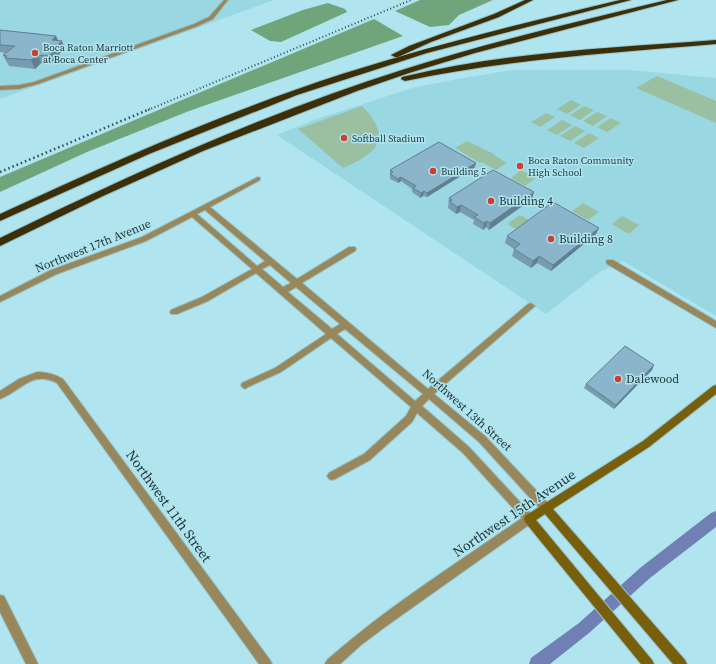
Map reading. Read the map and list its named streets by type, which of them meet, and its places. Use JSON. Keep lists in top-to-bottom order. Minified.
{"streets":{"street":["Northwest 17th Avenue","Northwest 13th Street","Northwest 11th Street","Northwest 15th Avenue"]},"crossings":[["Northwest 17th Avenue","Northwest 13th Street"],["Northwest 13th Street","Northwest 15th Avenue"]],"places":["Boca Raton Marriott at Boca Center","Softball Stadium","Boca Raton Community High School","Building 5","Building 4","Building 8","Dalewood"]}
